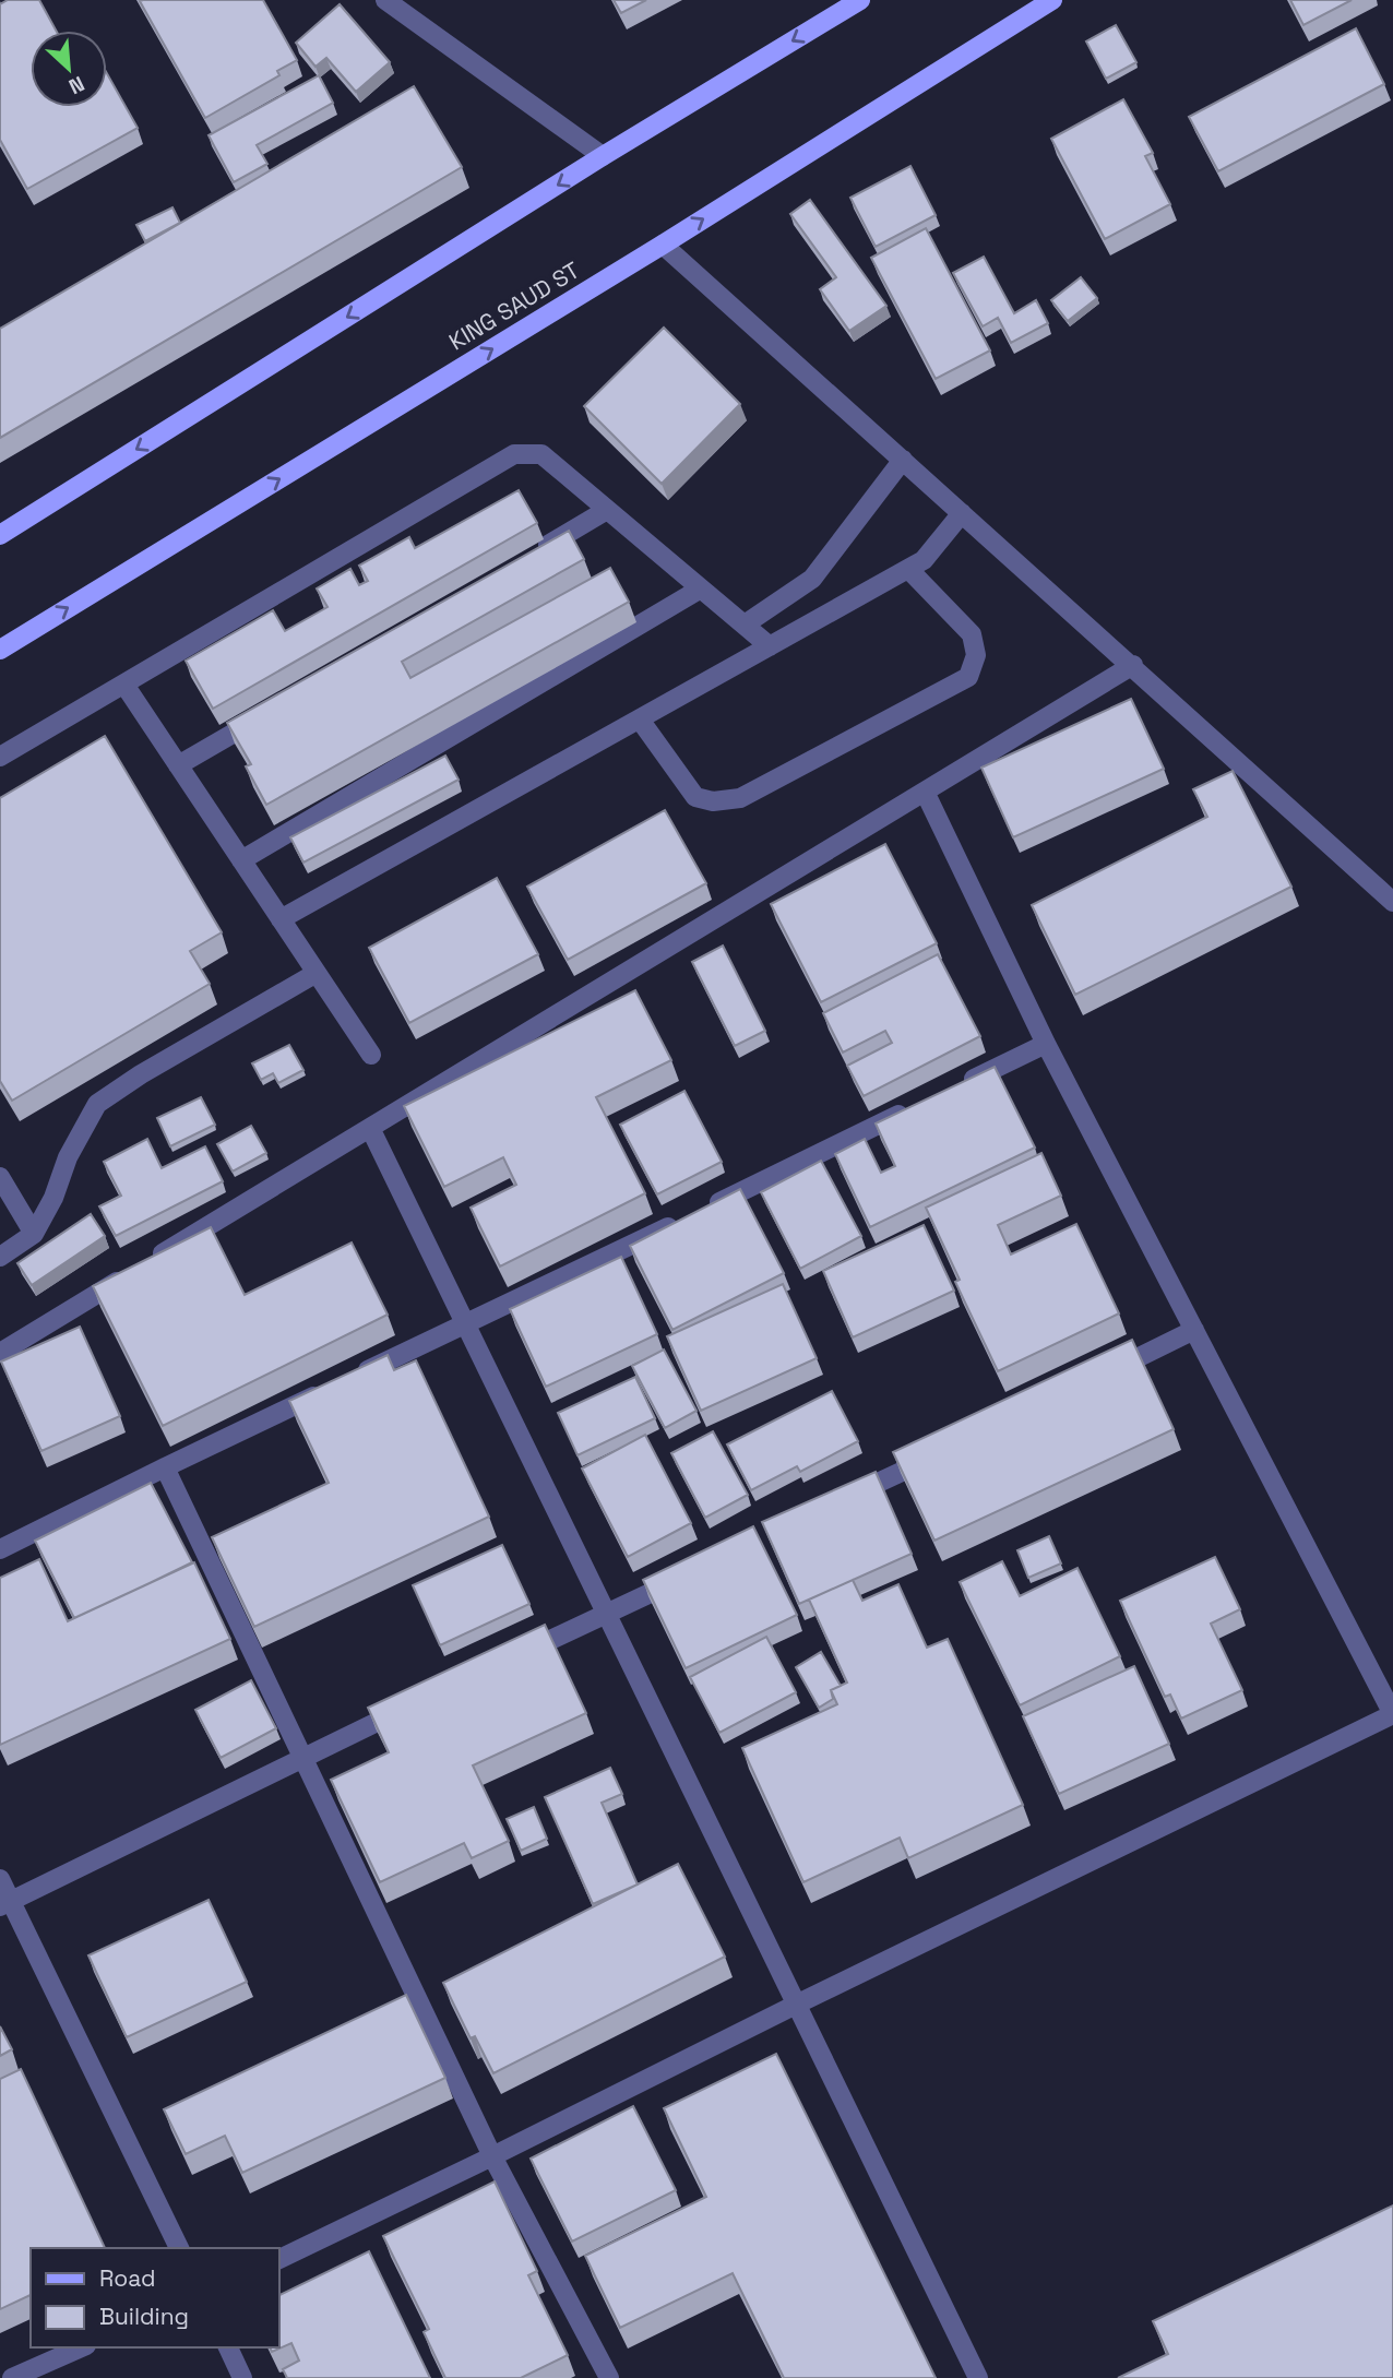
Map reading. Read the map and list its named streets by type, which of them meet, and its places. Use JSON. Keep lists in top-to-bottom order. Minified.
{"streets":{"main road":["KING SAUD ST"]},"legend":["Road","Building"],"north":"bottom right"}
